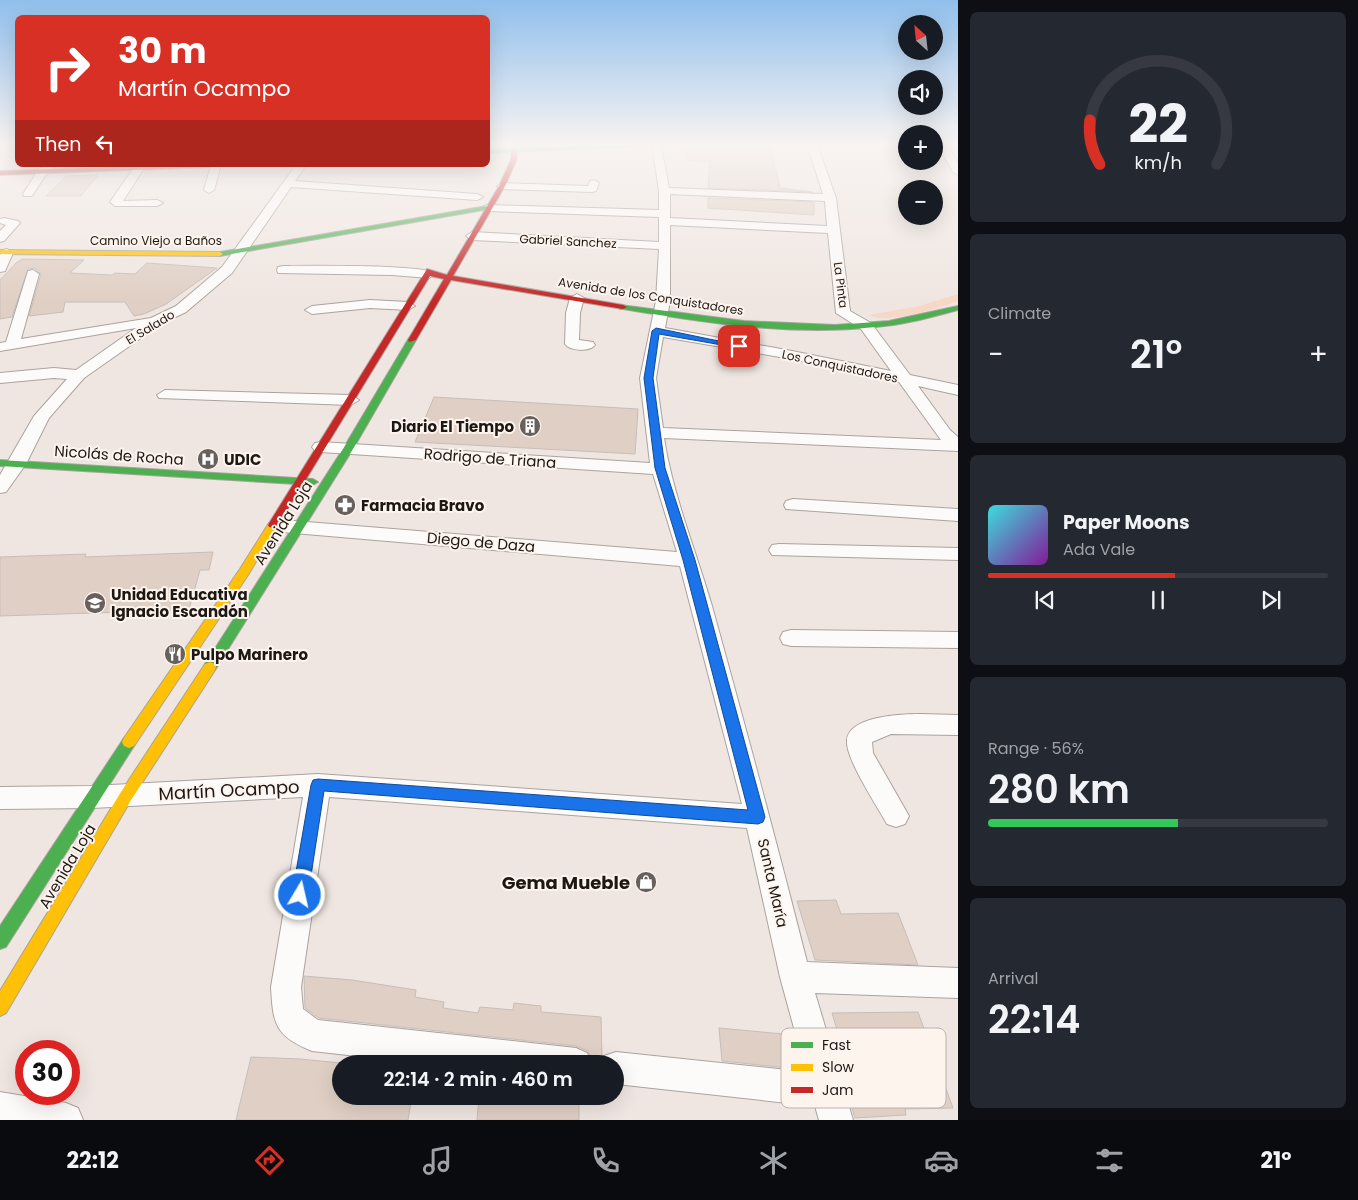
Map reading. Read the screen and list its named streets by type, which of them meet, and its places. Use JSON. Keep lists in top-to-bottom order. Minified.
{"streets":{"main road":["Camino Viejo a Baños","Avenida de los Conquistadores","Nicolás de Rocha","Avenida Loja"],"street":["Gabriel Sanchez","La Pinta","El Salado","Los Conquistadores","Rodrigo de Triana","Diego de Daza","Martín Ocampo","Santa María"]},"crossings":[["Camino Viejo a Baños","El Salado"],["Camino Viejo a Baños","Avenida Loja"],["Gabriel Sanchez","Avenida Loja"],["Gabriel Sanchez","Santa María"],["La Pinta","Avenida de los Conquistadores"],["La Pinta","Los Conquistadores"],["Avenida de los Conquistadores","Los Conquistadores"],["Avenida de los Conquistadores","Avenida Loja"],["Avenida de los Conquistadores","Santa María"],["El Salado","Nicolás de Rocha"],["Los Conquistadores","Santa María"],["Nicolás de Rocha","Avenida Loja"],["Rodrigo de Triana","Avenida Loja"],["Rodrigo de Triana","Santa María"],["Avenida Loja","Diego de Daza"],["Avenida Loja","Martín Ocampo"],["Diego de Daza","Santa María"],["Martín Ocampo","Santa María"]],"places":{"building":["Diario El Tiempo"],"hospital":["UDIC"],"pharmacy":["Farmacia Bravo"],"school or university":["Unidad Educativa Ignacio Escandón"],"restaurant":["Pulpo Marinero"],"shop":["Gema Mueble"]},"legend":["Fast","Slow","Jam"],"north":"top left","page":{"map_buttons":["+","−"],"turn":["30 m","Martín Ocampo"],"then":"Then","tile":["Climate",["Range · 56%","280 km"],["Arrival","22:14"]],"heat":["−","21°","+"],"song":["Paper Moons","Ada Vale"],"limit":"30","trip":"22:14 · 2 min · 460 m","tabs":["22:12","21°"],"gauge":["22","km/h"]}}
